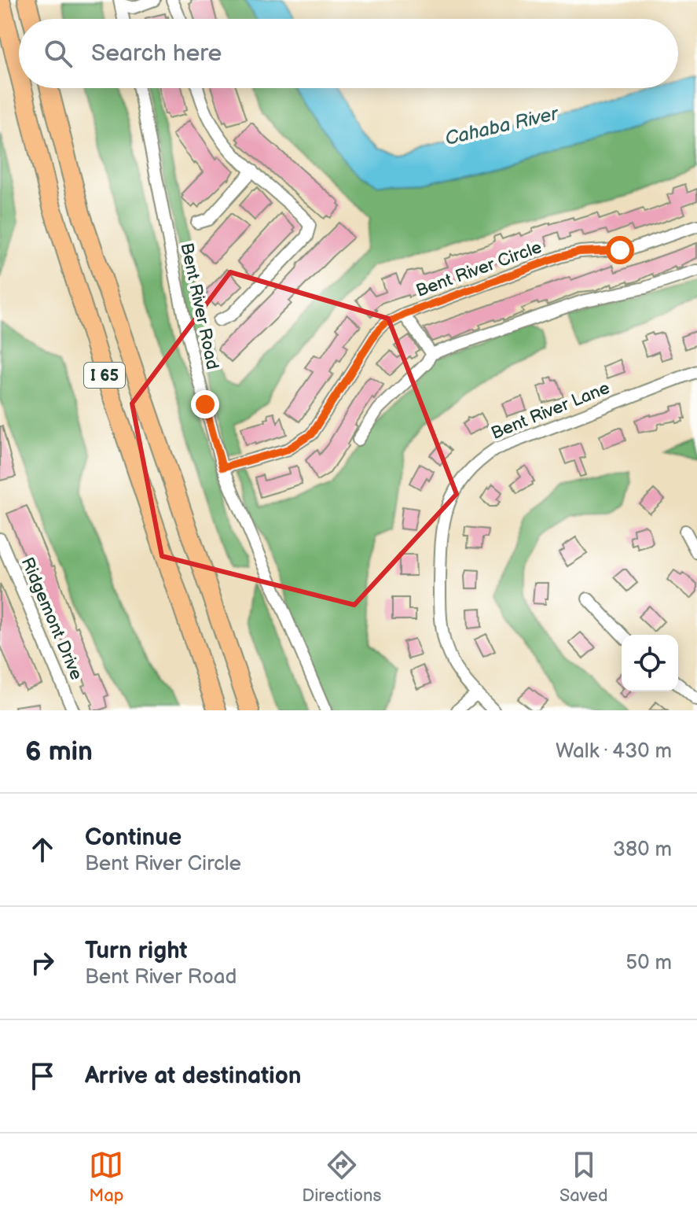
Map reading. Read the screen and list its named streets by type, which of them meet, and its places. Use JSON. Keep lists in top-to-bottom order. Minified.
{"streets":{"highway":["I 65"],"street":["Bent River Circle","Bent River Road","Bent River Lane","Ridgemont Drive"]},"crossings":[["Bent River Circle","Bent River Road"]],"water":["Cahaba River"],"page":{"search":"Search here","heading":["6 min","Walk · 430 m"],"list":[["Continue","Bent River Circle","380 m"],["Turn right","Bent River Road","50 m"],"Arrive at destination"],"nav":["Map","Directions","Saved"]}}
